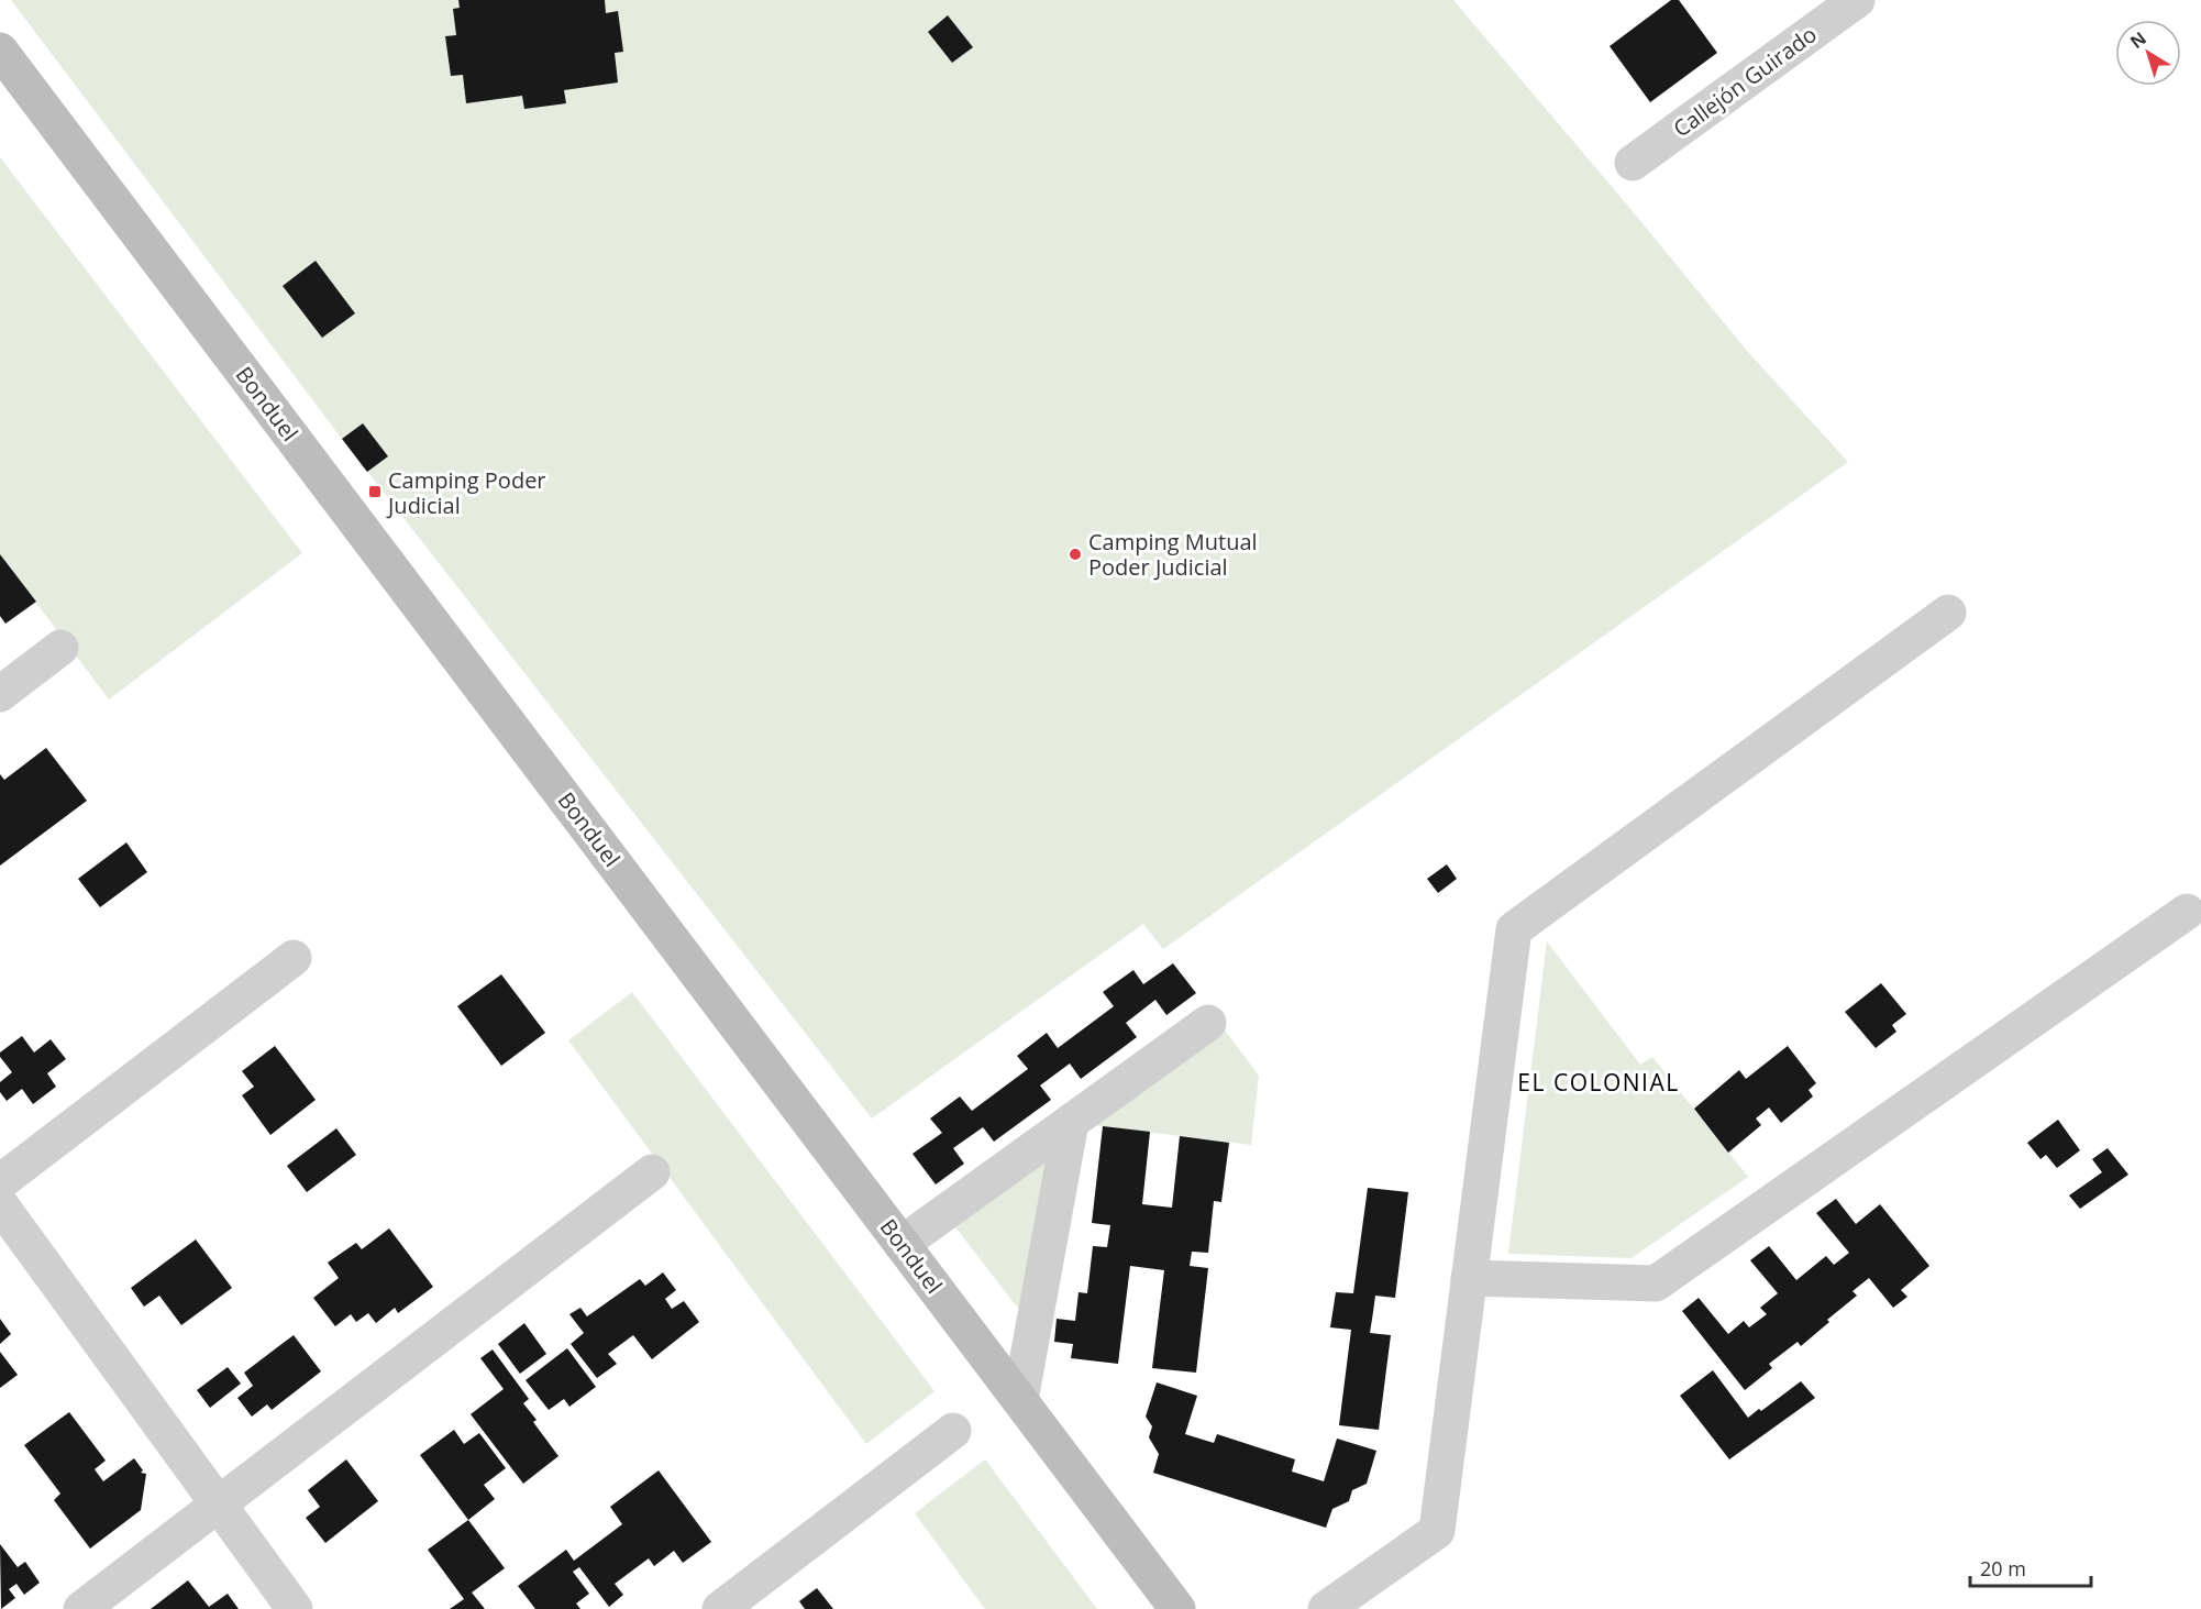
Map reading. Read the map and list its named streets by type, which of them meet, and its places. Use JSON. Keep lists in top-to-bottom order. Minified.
{"streets":{"main road":["Bonduel"],"street":["Callejón Guirado"]},"districts":["EL COLONIAL"],"places":{"transit":["Camping Poder Judicial"],"other":["Camping Mutual Poder Judicial"]},"scale_bar":"20 m","north":"top left"}
